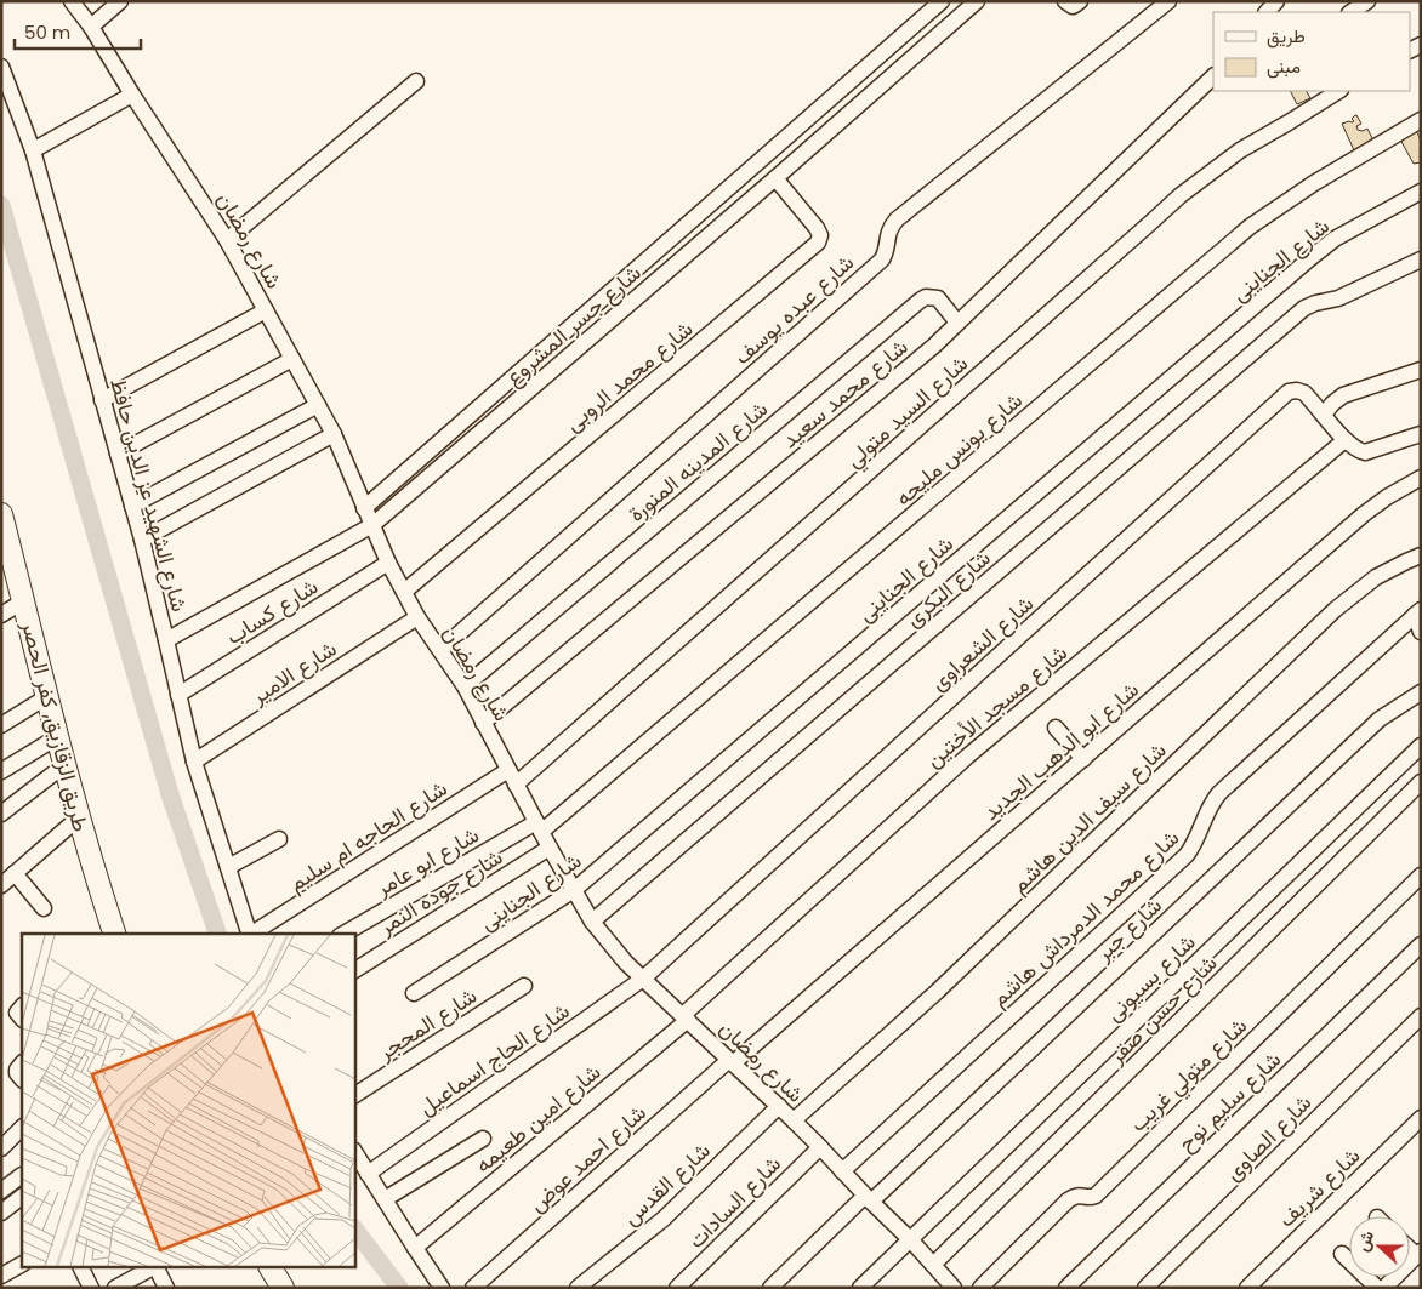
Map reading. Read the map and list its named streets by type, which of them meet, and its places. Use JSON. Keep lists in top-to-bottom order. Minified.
{"streets":{"main road":["طريق الزقازيق, كفر الحصر"],"street":["شارع رمضان","شارع الجناينى","شارع عبده يوسف","شارع جسر المشروع","شارع محمد الروبى","شارع محمد سعيد","شارع السيد متولي","شارع يونس مليحه","شارع المدينه المنورة","شارع الشهيد عز الدين حافظ","شارع البكرى","شارع كساب","شارع الشعراوى","شارع الامير","شارع مسجد الأختين","شارع ابو الدهب الجديد","شارع سيف الدين هاشم","شارع الحاجه ام سليم","شارع ابو عامر","شارع جوده النمر","شارع محمد الدمرداش هاشم","شارع جبر","شارع بسيونى","شارع حسن صقر","شارع المحجر","شارع الحاج اسماعيل","شارع متولي غريب","شارع سليم نوح","شارع امين طعيمه","شارع الصاوى","شارع احمد عوض","شارع القدس","شارع شريف","شارع السادات"]},"crossings":[["شارع رمضان","شارع الجناينى"],["شارع رمضان","شارع عبده يوسف"],["شارع رمضان","شارع جسر المشروع"],["شارع رمضان","شارع محمد الروبى"],["شارع رمضان","شارع محمد سعيد"],["شارع رمضان","شارع السيد متولي"],["شارع رمضان","شارع يونس مليحه"],["شارع رمضان","شارع المدينه المنورة"],["شارع رمضان","شارع البكرى"],["شارع رمضان","شارع كساب"],["شارع رمضان","شارع الشعراوى"],["شارع رمضان","شارع الامير"],["شارع رمضان","شارع مسجد الأختين"],["شارع رمضان","شارع ابو الدهب الجديد"],["شارع رمضان","شارع سيف الدين هاشم"],["شارع رمضان","شارع الحاجه ام سليم"],["شارع رمضان","شارع ابو عامر"],["شارع رمضان","شارع جوده النمر"],["شارع رمضان","شارع محمد الدمرداش هاشم"],["شارع رمضان","شارع جبر"],["شارع رمضان","شارع بسيونى"],["شارع رمضان","شارع حسن صقر"],["شارع رمضان","شارع الحاج اسماعيل"],["شارع رمضان","شارع امين طعيمه"],["شارع رمضان","شارع احمد عوض"],["شارع رمضان","شارع القدس"],["شارع رمضان","شارع السادات"],["شارع جسر المشروع","شارع محمد الروبى"],["شارع جسر المشروع","شارع الشهيد عز الدين حافظ"],["شارع محمد سعيد","شارع المدينه المنورة"],["شارع يونس مليحه","شارع ابو عامر"],["شارع الشهيد عز الدين حافظ","شارع كساب"],["شارع الشهيد عز الدين حافظ","شارع الامير"],["شارع الشعراوى","شارع مسجد الأختين"],["شارع الشعراوى","شارع الحاج اسماعيل"],["شارع مسجد الأختين","شارع امين طعيمه"],["شارع ابو الدهب الجديد","شارع احمد عوض"]],"legend":["طريق","مبنى"],"scale_bar":"50 m","north":"left"}
